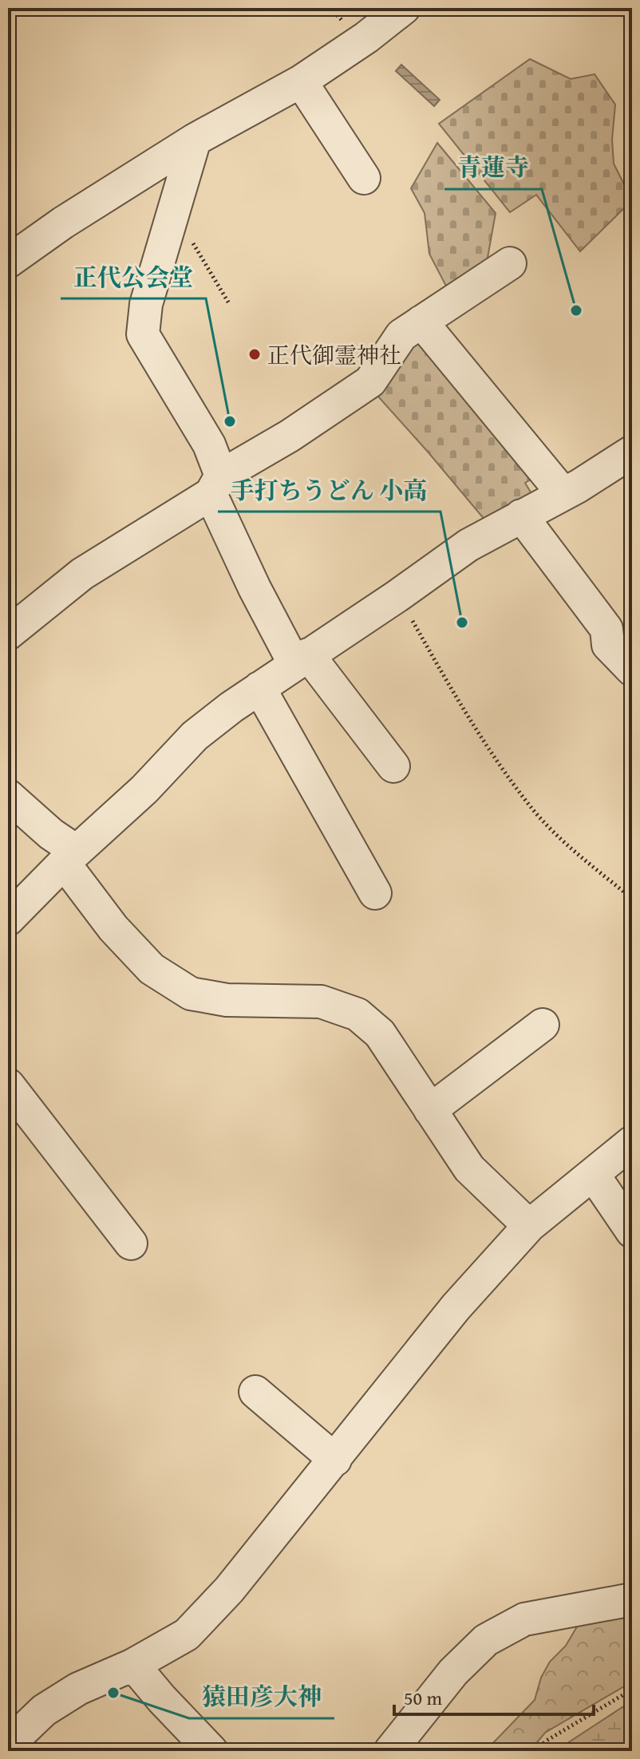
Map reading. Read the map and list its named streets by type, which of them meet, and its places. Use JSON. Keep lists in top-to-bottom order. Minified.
{"places":["青蓮寺","正代御霊神社","正代公会堂","手打ちうどん 小高","猿田彦大神"],"scale_bar":"50 m"}
